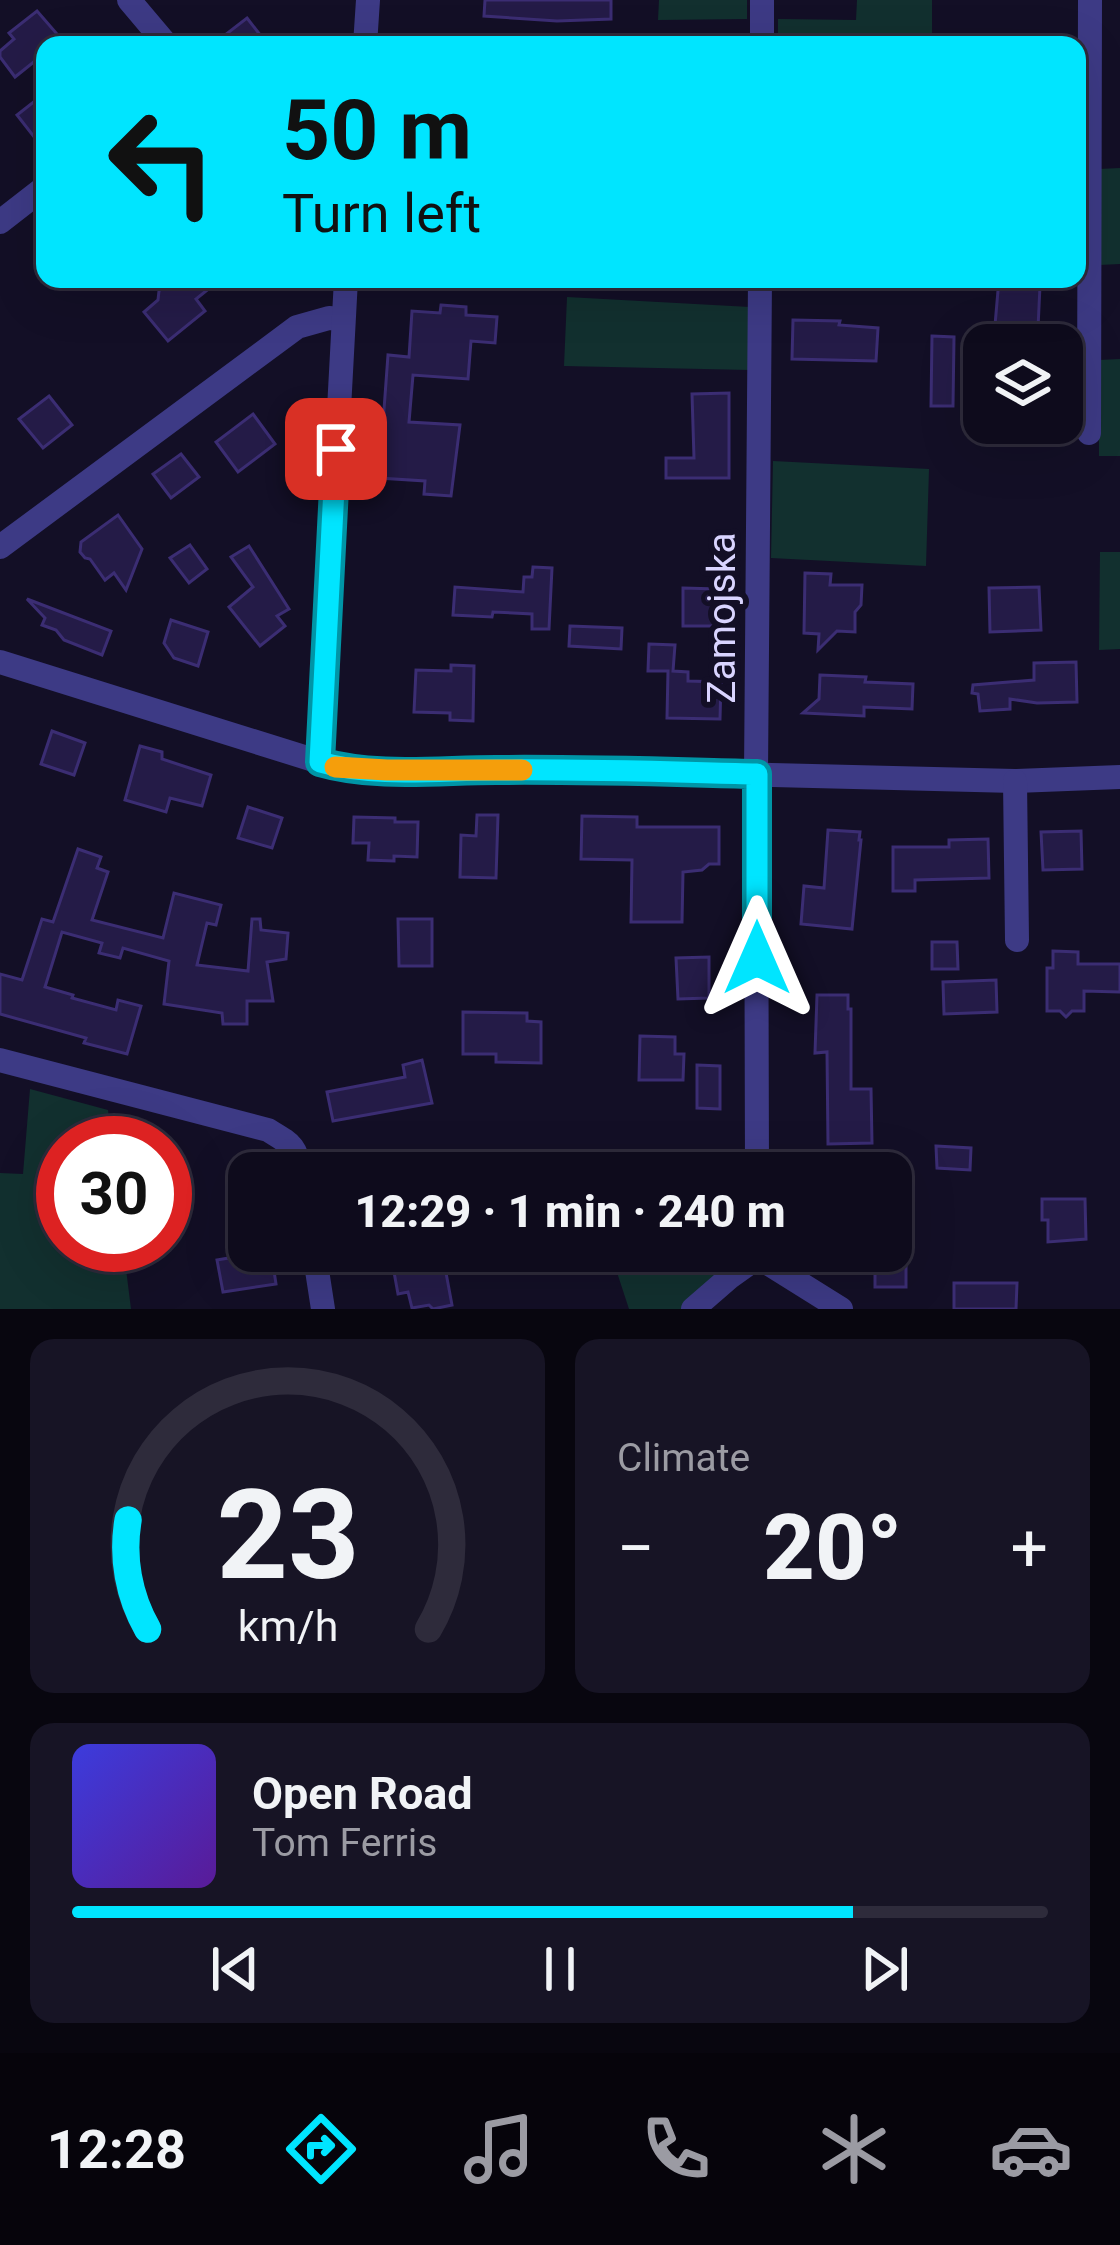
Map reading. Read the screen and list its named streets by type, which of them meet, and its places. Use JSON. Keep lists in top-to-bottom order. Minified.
{"streets":{"street":["Zamojska"]},"page":{"turn":["50 m","Turn left"],"limit":"30","trip":"12:29 · 1 min · 240 m","tile":"Climate","heat":["−","20°","+"],"song":["Open Road","Tom Ferris"],"tabs":"12:28","gauge":["23","km/h"]}}
